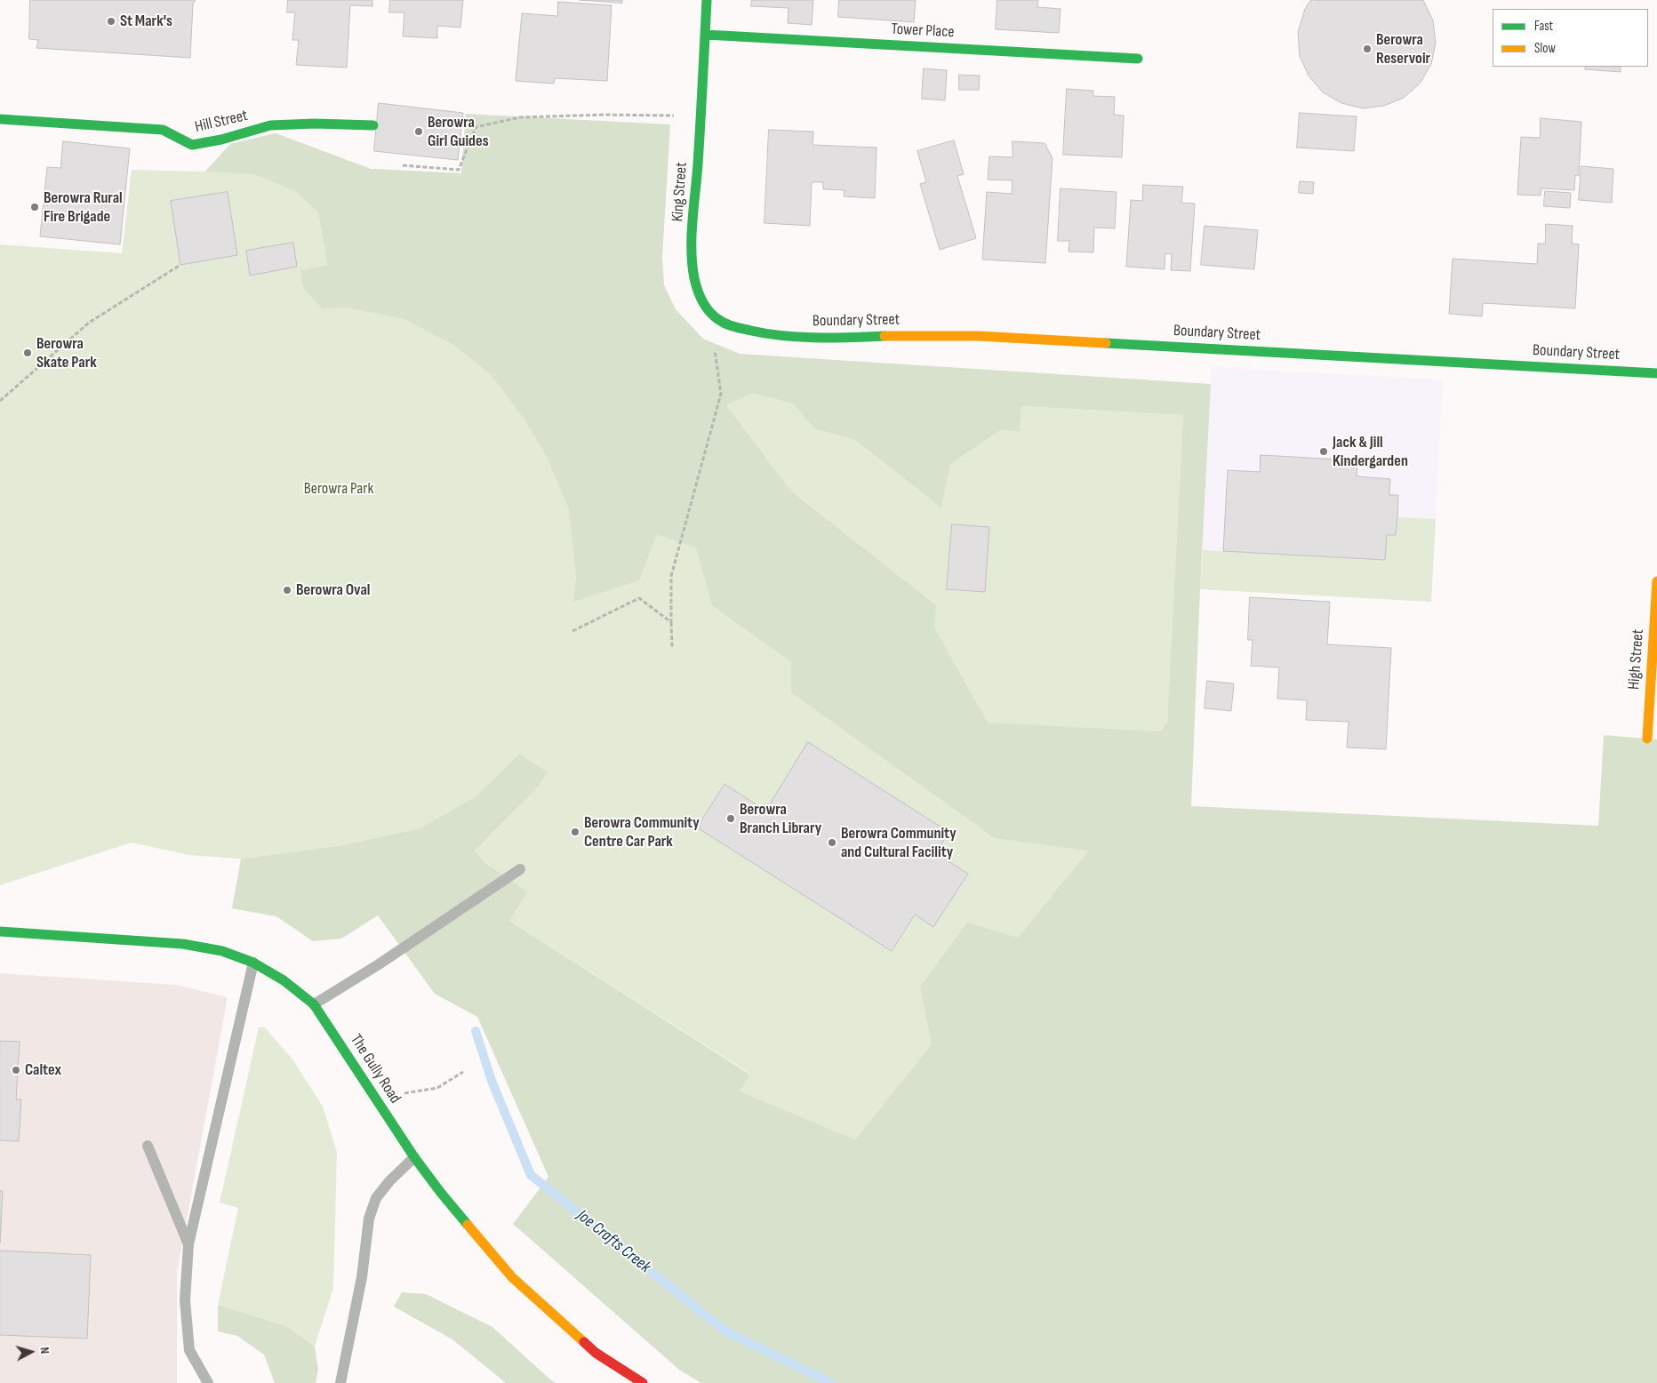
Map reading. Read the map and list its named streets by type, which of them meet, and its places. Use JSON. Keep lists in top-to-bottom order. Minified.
{"streets":{"street":["Tower Place","Hill Street","King Street","Boundary Street","High Street","The Gully Road"]},"crossings":[["Tower Place","King Street"],["King Street","Boundary Street"]],"water":["Joe Crafts Creek"],"parks":["Berowra Park"],"places":["St Mark's","Berowra Reservoir","Berowra Girl Guides","Berowra Rural Fire Brigade","Berowra Skate Park","Jack & Jill Kindergarden","Berowra Oval","Berowra Branch Library","Berowra Community Centre Car Park","Berowra Community and Cultural Facility","Caltex"],"legend":["Fast","Slow"],"north":"right"}
